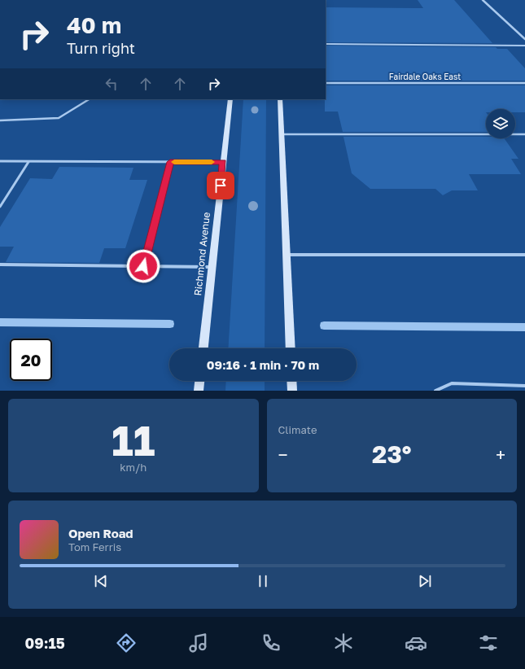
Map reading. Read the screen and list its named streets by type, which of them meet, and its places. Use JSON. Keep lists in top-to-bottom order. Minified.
{"streets":{"main road":["Richmond Avenue"],"lane":["Fairdale Oaks East"]},"page":{"turn":["40 m","Turn right"],"limit":"20","trip":"09:16 · 1 min · 70 m","tile":[["11","km/h"],"Climate"],"heat":["−","23°","+"],"song":["Open Road","Tom Ferris"],"tabs":"09:15"}}
